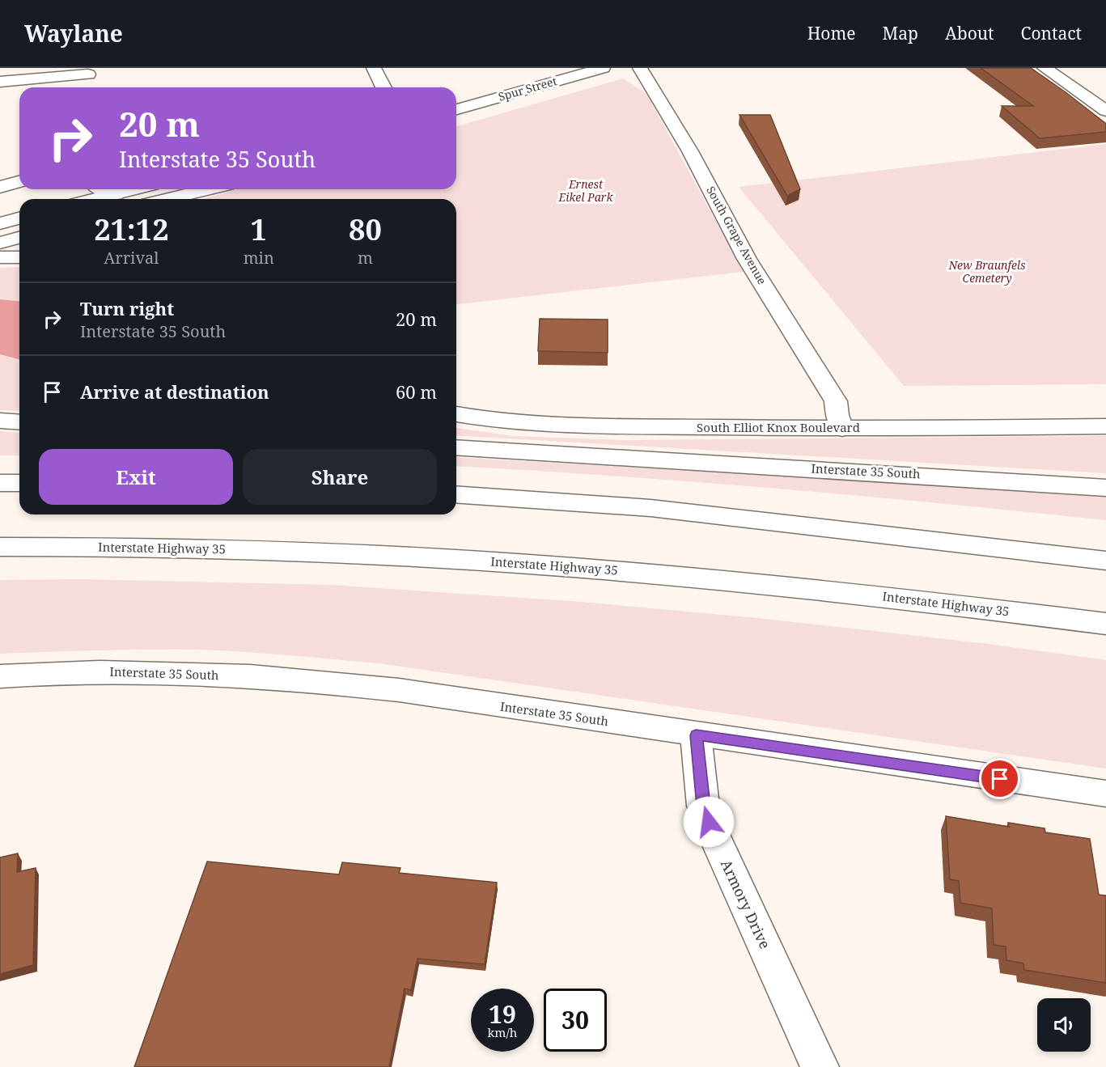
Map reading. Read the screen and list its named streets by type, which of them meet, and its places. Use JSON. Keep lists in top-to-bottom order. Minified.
{"streets":{"main road":["Spur Street","South Grape Avenue","South Elliot Knox Boulevard","Interstate 35 South","Interstate Highway 35","Armory Drive"]},"crossings":[["South Grape Avenue","South Elliot Knox Boulevard"],["Interstate 35 South","Armory Drive"]],"parks":["Ernest Eikel Park","New Braunfels Cemetery"],"page":{"header":"Waylane","nav":["Home","Map","About","Contact"],"turn":["20 m","Interstate 35 South"],"eta":["21:12","Arrival","1","min","80","m"],"list":[{"name":"Turn right","note":"Interstate 35 South","value":"20 m"},{"name":"Arrive at destination","value":"60 m"}],"buttons":["Exit","Share"],"speed":"19 km/h","limit":"30"}}
